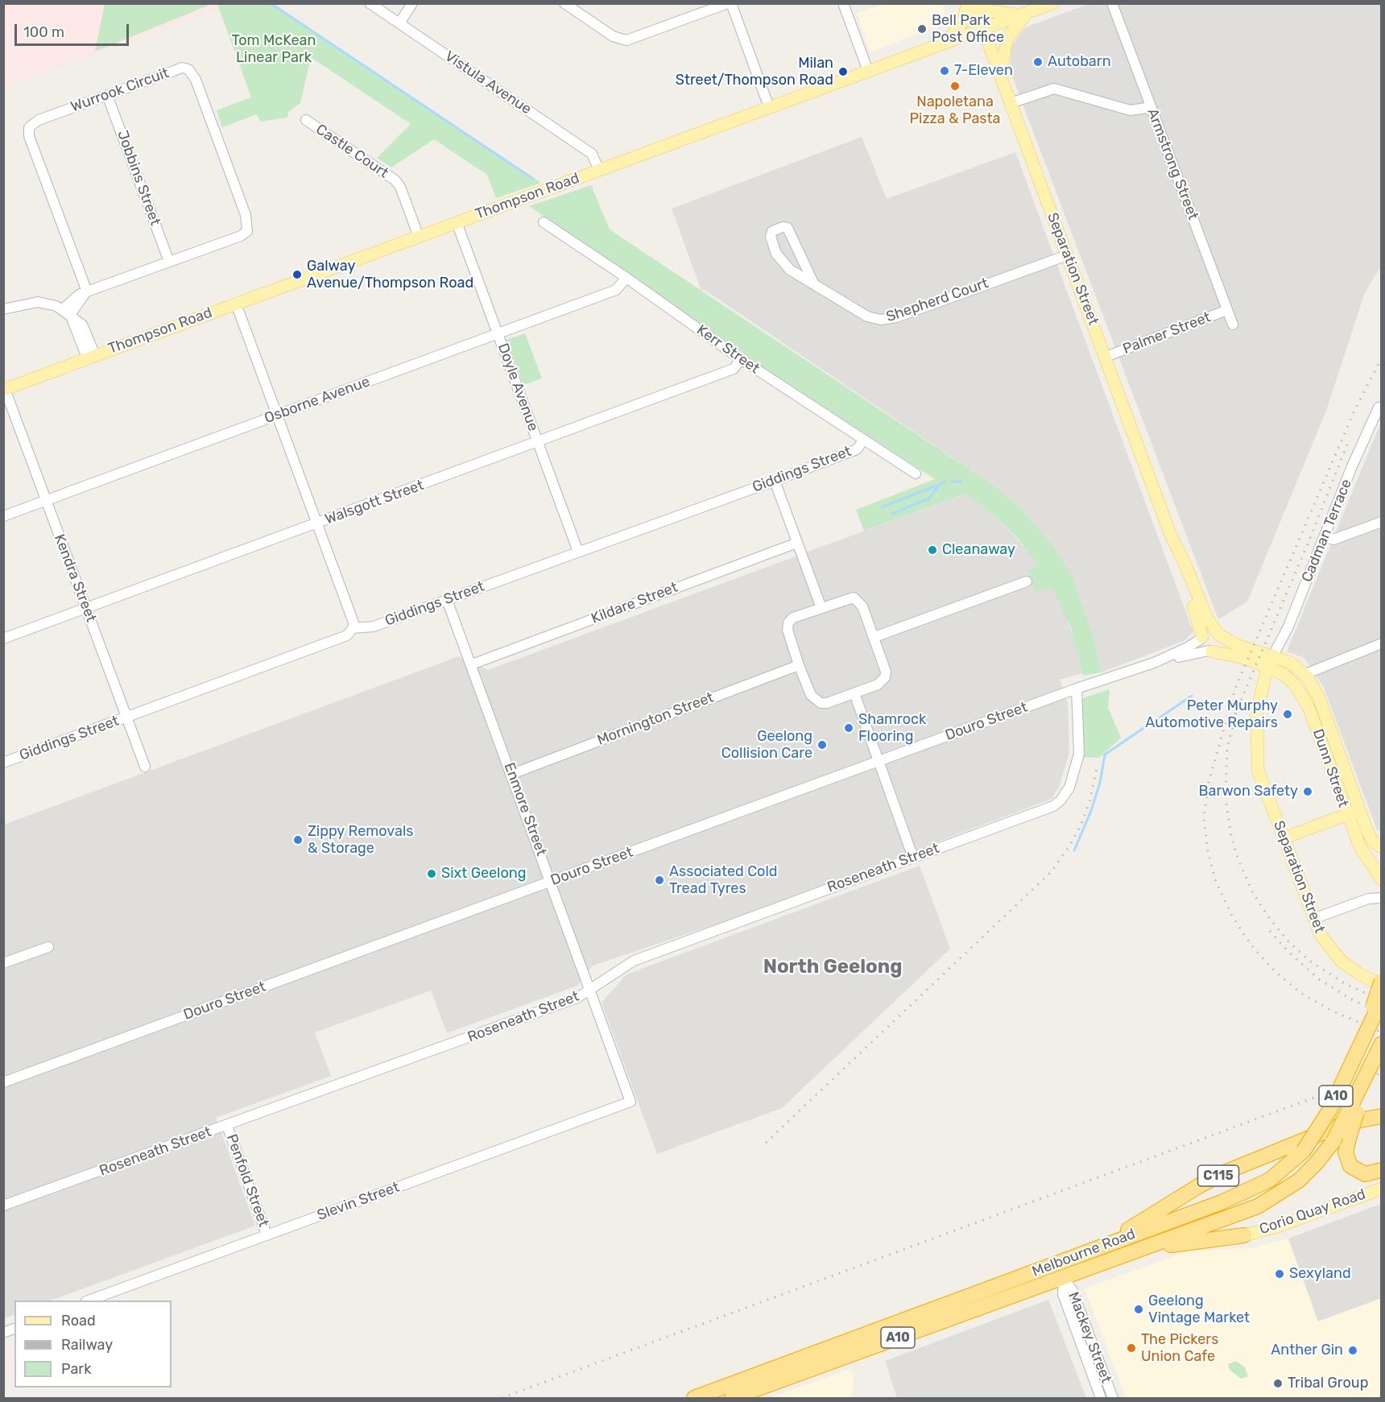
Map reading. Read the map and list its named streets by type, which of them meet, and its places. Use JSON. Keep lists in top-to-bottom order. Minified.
{"streets":{"highway":["A10","C115","Melbourne Road","Mackey Street"],"main road":["Thompson Road","Separation Street","Dunn Street","Corio Quay Road"],"street":["Vistula Avenue","Wurrook Circuit","Castle Court","Armstrong Street","Jobbins Street","Shepherd Court","Palmer Street","Kerr Street","Doyle Avenue","Osborne Avenue","Giddings Street","Walsgott Street","Cadman Terrace","Kendra Street","Kildare Street","Mornington Street","Douro Street","Enmore Street","Roseneath Street","Penfold Street","Slevin Street"]},"crossings":[["Vistula Avenue","Thompson Road"],["Wurrook Circuit","Jobbins Street"],["Castle Court","Thompson Road"],["Armstrong Street","Palmer Street"],["Thompson Road","Separation Street"],["Thompson Road","Doyle Avenue"],["Thompson Road","Kendra Street"],["Separation Street","Shepherd Court"],["Separation Street","Palmer Street"],["Separation Street","Cadman Terrace"],["Separation Street","Douro Street"],["Separation Street","Dunn Street"],["Kerr Street","Osborne Avenue"],["Kerr Street","Giddings Street"],["Kerr Street","Walsgott Street"],["Doyle Avenue","Osborne Avenue"],["Doyle Avenue","Giddings Street"],["Doyle Avenue","Walsgott Street"],["Osborne Avenue","Kendra Street"],["Giddings Street","Kendra Street"],["Giddings Street","Enmore Street"],["Walsgott Street","Kendra Street"],["Cadman Terrace","Dunn Street"],["Kildare Street","Enmore Street"],["Mornington Street","Enmore Street"],["Douro Street","Enmore Street"],["Douro Street","Roseneath Street"],["Enmore Street","Roseneath Street"],["Enmore Street","Slevin Street"],["Roseneath Street","Penfold Street"],["C115","Melbourne Road"],["Penfold Street","Slevin Street"],["Melbourne Road","Mackey Street"]],"districts":["North Geelong"],"parks":["Tom McKean Linear Park"],"places":["Bell Park Post Office","Autobarn","7-Eleven","Milan Street/Thompson Road","Napoletana Pizza & Pasta","Galway Avenue/Thompson Road","Cleanaway","Peter Murphy Automotive Repairs","Shamrock Flooring","Geelong Collision Care","Barwon Safety","Zippy Removals & Storage","Sixt Geelong","Associated Cold Tread Tyres","Sexyland","Geelong Vintage Market","The Pickers Union Cafe","Anther Gin","Tribal Group"],"legend":["Road","Railway","Park"],"scale_bar":"100 m"}
